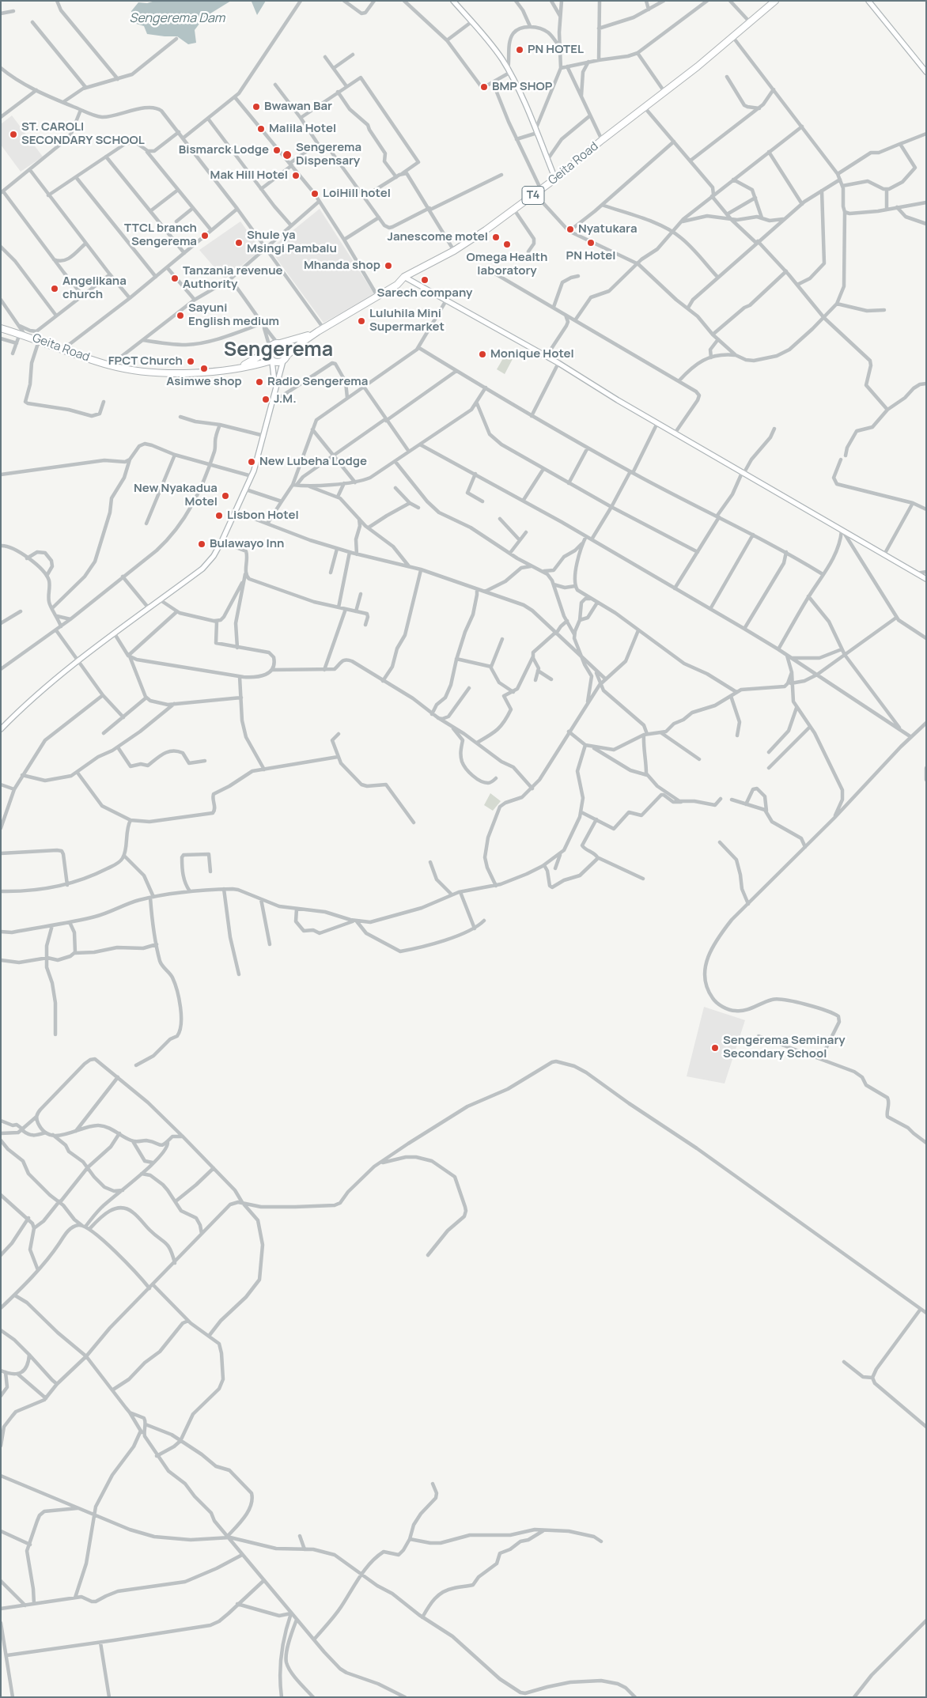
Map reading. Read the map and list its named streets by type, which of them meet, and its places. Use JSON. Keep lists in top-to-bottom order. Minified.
{"streets":{"highway":["Geita Road","T4"]},"districts":["Sengerema"],"water":["Sengerema Dam"],"places":["PN HOTEL","BMP SHOP","Bwawan Bar","Malila Hotel","ST. CAROLI SECONDARY SCHOOL","Bismarck Lodge","Sengerema Dispensary","Mak Hill Hotel","LoiHill hotel","Nyatukara","TTCL branch Sengerema","Janescome motel","Shule ya Msingi Pambalu","PN Hotel","Omega Health laboratory","Mhanda shop","Tanzania revenue Authority","Sarech company","Angelikana church","Sayuni English medium","Luluhila Mini Supermarket","Monique Hotel","FPCT Church","Asimwe shop","Radio Sengerema","J.M.","New Lubeha Lodge","New Nyakadua Motel","Lisbon Hotel","Bulawayo Inn","Sengerema Seminary Secondary School"]}
